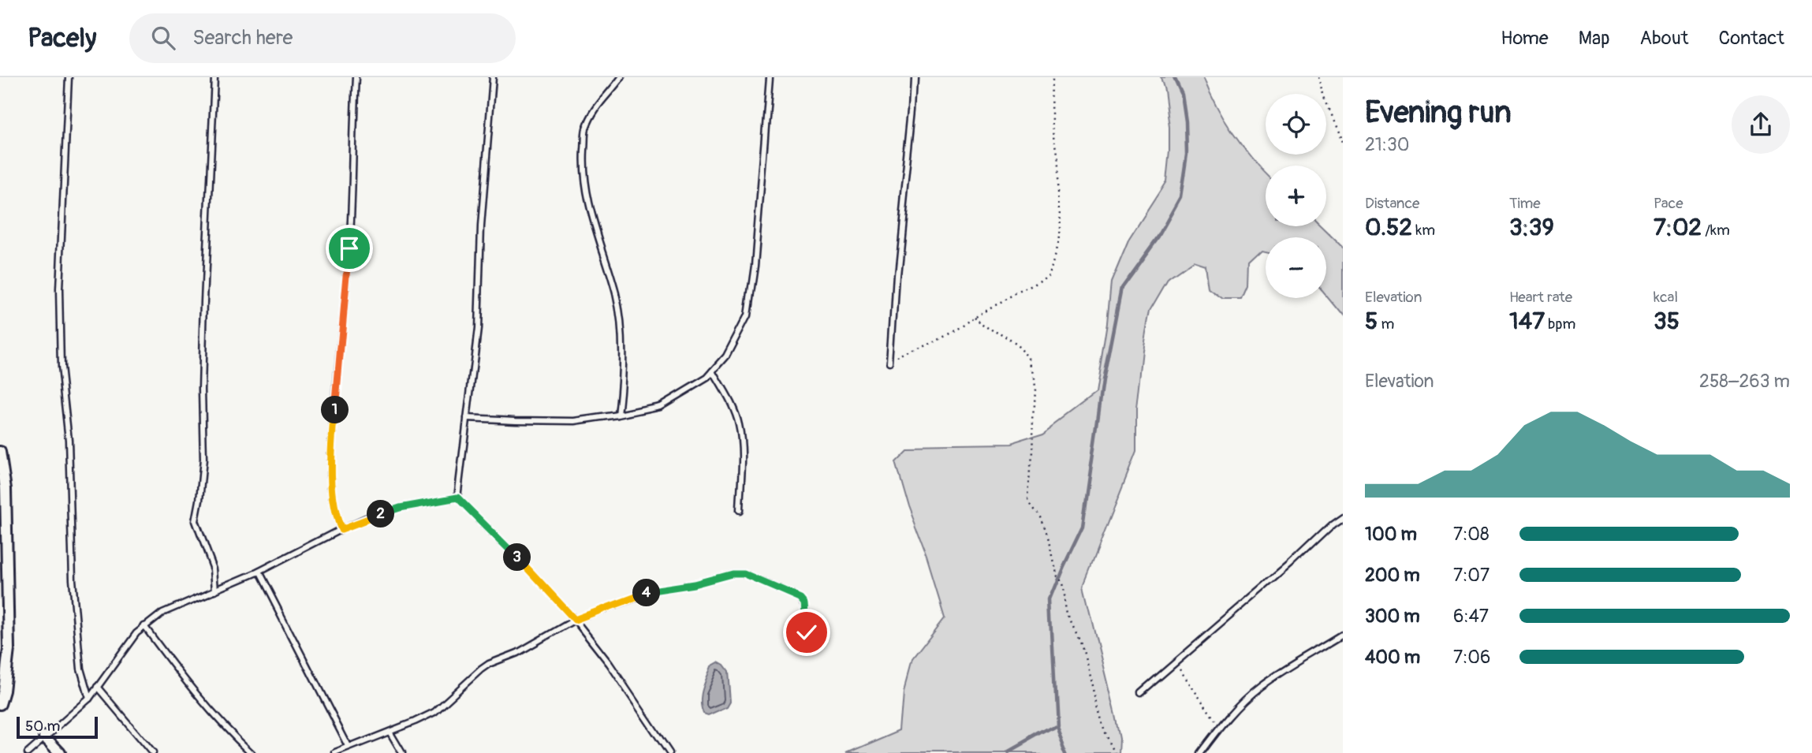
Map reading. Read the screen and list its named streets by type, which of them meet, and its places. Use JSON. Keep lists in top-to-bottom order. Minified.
{"scale_bar":"50 m","page":{"header":"Pacely","search":"Search here","nav":["Home","Map","About","Contact"],"heading":["Evening run","21:30"],"map_buttons":["+","−"],"stats":[["Distance","0.52 km"],["Time","3:39"],["Pace","7:02 /km"],["Elevation","5 m"],["Heart rate","147 bpm"],["kcal","35"]],"chart":["Elevation","258–263 m"],"pins":["1","2","3","4"],"list":[{"name":"100 m","note":"7:08"},{"name":"200 m","note":"7:07"},{"name":"300 m","note":"6:47"},{"name":"400 m","note":"7:06"}],"scale":"50 m"}}
